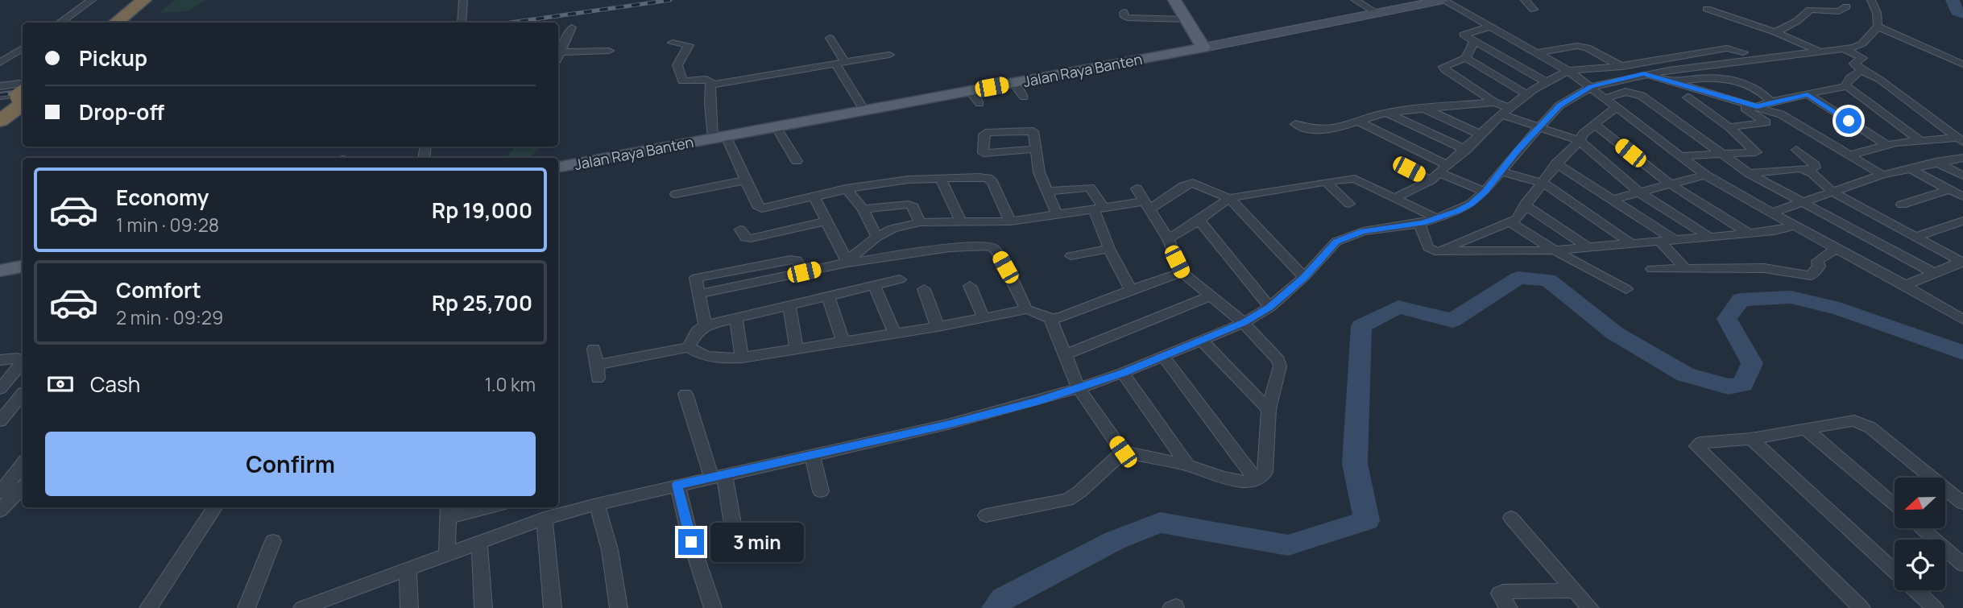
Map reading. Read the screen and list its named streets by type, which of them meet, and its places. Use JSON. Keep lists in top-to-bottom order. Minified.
{"streets":{"main road":["Jalan Raya Banten"]},"north":"left","page":{"banner":["Pickup","Drop-off"],"list":[{"name":"Economy","note":"1 min · 09:28","value":"Rp 19,000"},{"name":"Comfort","note":"2 min · 09:29","value":"Rp 25,700"}],"pay":["Cash","1.0 km"],"buttons":"Confirm","bubble":"3 min"}}
